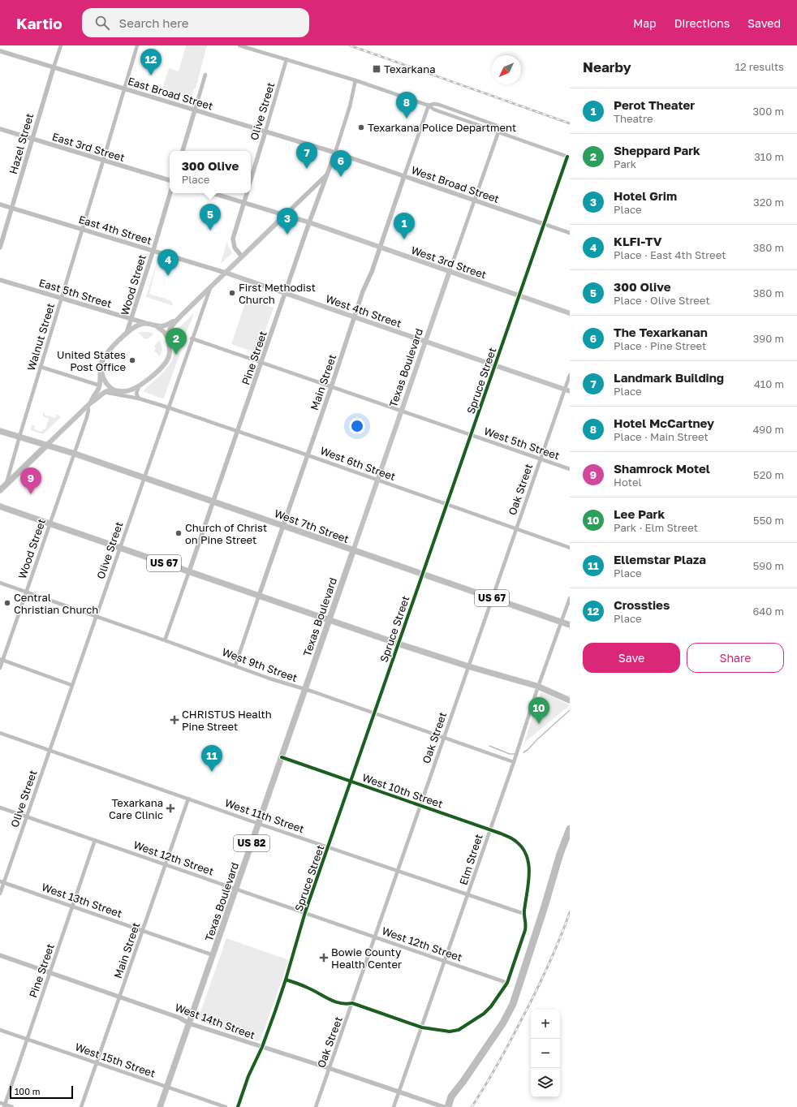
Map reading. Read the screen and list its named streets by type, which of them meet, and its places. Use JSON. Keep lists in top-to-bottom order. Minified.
{"streets":{"main road":["West 3rd Street","West 4th Street","Texas Boulevard","West 7th Street","US 67","US 82"],"street":["East Broad Street","Olive Street","Hazel Street","East 3rd Street","West Broad Street","East 4th Street","Wood Street","East 5th Street","Walnut Street","Pine Street","Spruce Street","Main Street","West 5th Street","West 6th Street","Oak Street","West 9th Street","West 10th Street","West 11th Street","West 12th Street","Elm Street","West 13th Street","West 14th Street","West 15th Street"]},"crossings":[["East Broad Street","Olive Street"],["East Broad Street","Hazel Street"],["East Broad Street","West Broad Street"],["East Broad Street","Walnut Street"],["East Broad Street","Pine Street"],["Olive Street","West 5th Street"],["Olive Street","West 6th Street"],["Olive Street","West 7th Street"],["Olive Street","US 67"],["Olive Street","West 9th Street"],["Olive Street","West 11th Street"],["Olive Street","West 12th Street"],["Olive Street","West 13th Street"],["Hazel Street","East 3rd Street"],["Hazel Street","East 4th Street"],["East 3rd Street","Walnut Street"],["West Broad Street","Pine Street"],["West Broad Street","Texas Boulevard"],["West Broad Street","Spruce Street"],["West Broad Street","Main Street"],["East 4th Street","Wood Street"],["East 4th Street","West 4th Street"],["East 4th Street","Walnut Street"],["West 3rd Street","Pine Street"],["West 3rd Street","Texas Boulevard"],["West 3rd Street","Spruce Street"],["West 3rd Street","Main Street"],["Wood Street","East 5th Street"],["Wood Street","West 7th Street"],["Wood Street","US 67"],["Wood Street","West 9th Street"],["East 5th Street","Walnut Street"],["West 4th Street","Pine Street"],["West 4th Street","Texas Boulevard"],["West 4th Street","Spruce Street"],["West 4th Street","Main Street"],["West 4th Street","Oak Street"],["Walnut Street","US 67"],["Pine Street","West 5th Street"],["Pine Street","West 6th Street"],["Pine Street","West 7th Street"],["Pine Street","US 67"],["Pine Street","West 9th Street"],["Pine Street","West 12th Street"],["Pine Street","West 13th Street"],["Pine Street","West 14th Street"],["Pine Street","West 15th Street"],["Texas Boulevard","West 5th Street"],["Texas Boulevard","West 6th Street"],["Texas Boulevard","West 7th Street"],["Texas Boulevard","US 67"],["Texas Boulevard","West 9th Street"],["Texas Boulevard","West 10th Street"],["Texas Boulevard","West 11th Street"],["Texas Boulevard","West 12th Street"],["Texas Boulevard","West 13th Street"],["Texas Boulevard","West 14th Street"],["Texas Boulevard","West 15th Street"],["Spruce Street","West 5th Street"],["Spruce Street","West 6th Street"],["Spruce Street","West 7th Street"],["Spruce Street","US 67"],["Spruce Street","West 9th Street"],["Spruce Street","West 10th Street"],["Spruce Street","West 11th Street"],["Spruce Street","West 12th Street"],["Spruce Street","West 14th Street"],["Main Street","West 5th Street"],["Main Street","West 6th Street"],["Main Street","West 7th Street"],["Main Street","US 67"],["Main Street","West 9th Street"],["Main Street","West 11th Street"],["Main Street","West 12th Street"],["Main Street","West 13th Street"],["Main Street","West 14th Street"],["Main Street","West 15th Street"],["West 5th Street","Oak Street"],["West 6th Street","Oak Street"],["Oak Street","West 7th Street"],["Oak Street","US 67"],["Oak Street","West 9th Street"],["Oak Street","West 10th Street"],["Oak Street","West 11th Street"],["Oak Street","West 12th Street"],["Oak Street","West 14th Street"],["West 7th Street","US 67"],["West 7th Street","Elm Street"],["West 9th Street","Elm Street"],["West 10th Street","West 11th Street"],["West 10th Street","Elm Street"],["West 11th Street","Elm Street"],["West 12th Street","Elm Street"],["Elm Street","West 14th Street"]],"places":{"transit":["Texarkana"],"other":["Texarkana Police Department","First Methodist Church","United States Post Office","Church of Christ on Pine Street","Central Christian Church"],"health":["CHRISTUS Health Pine Street","Texarkana Care Clinic","Bowie County Health Center"]},"scale_bar":"100 m","north":"bottom left","page":{"header":"Kartio","search":"Search here","nav":["Map","Directions","Saved"],"heading":["Nearby","12 results"],"pins":["12","8","7","6","5","3","1","4","2","9","10","11"],"list":[{"mark":"1","name":"Perot Theater","note":"Theatre","value":"300 m"},{"mark":"2","name":"Sheppard Park","note":"Park","value":"310 m"},{"mark":"3","name":"Hotel Grim","note":"Place","value":"320 m"},{"mark":"4","name":"KLFI-TV","note":"Place · East 4th Street","value":"380 m"},{"mark":"5","name":"300 Olive","note":"Place · Olive Street","value":"380 m"},{"mark":"6","name":"The Texarkanan","note":"Place · Pine Street","value":"390 m"},{"mark":"7","name":"Landmark Building","note":"Place","value":"410 m"},{"mark":"8","name":"Hotel McCartney","note":"Place · Main Street","value":"490 m"},{"mark":"9","name":"Shamrock Motel","note":"Hotel","value":"520 m"},{"mark":"10","name":"Lee Park","note":"Park · Elm Street","value":"550 m"},{"mark":"11","name":"Ellemstar Plaza","note":"Place","value":"590 m"},{"mark":"12","name":"Crossties","note":"Place","value":"640 m"}],"popup":["300 Olive","Place"],"buttons":["Save","Share"],"map_buttons":["+","−"],"scale":"100 m"}}
